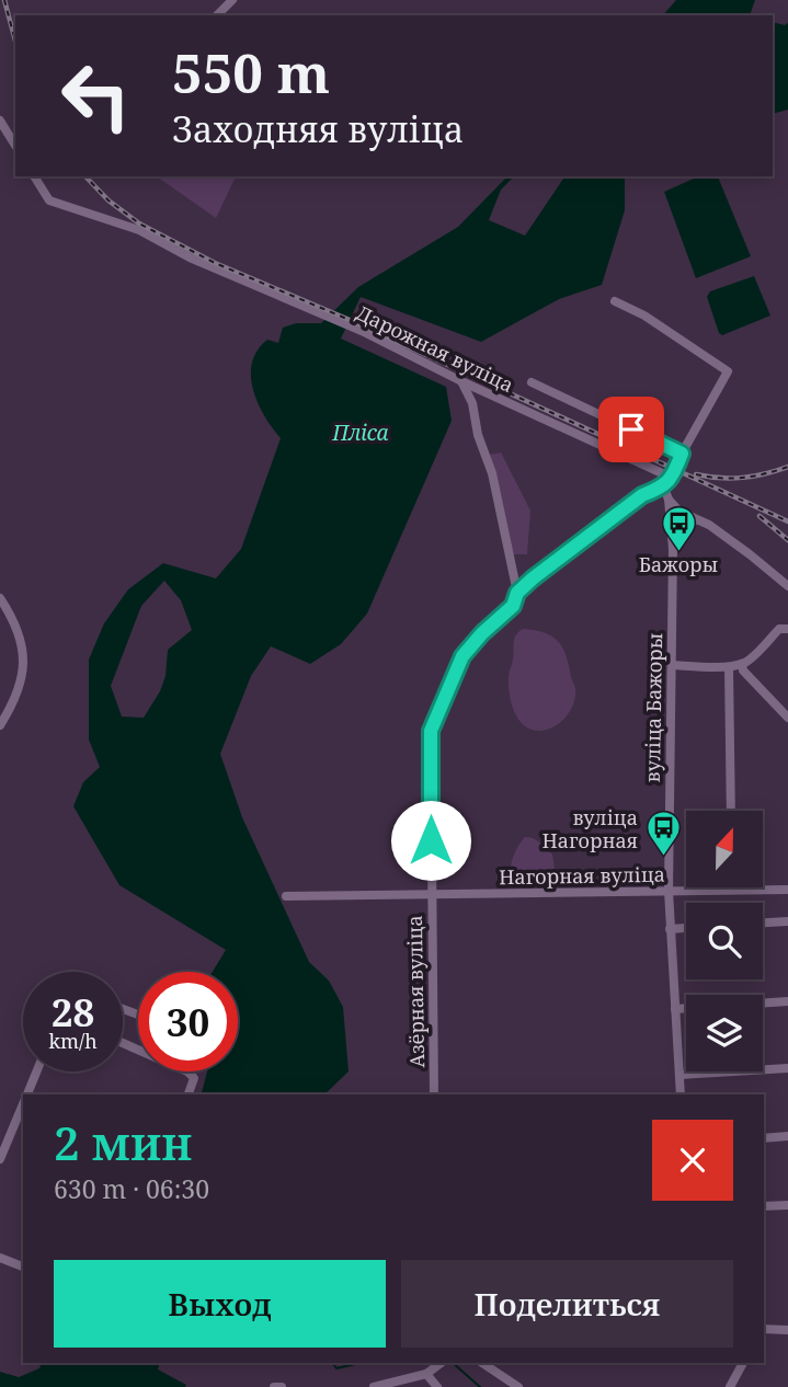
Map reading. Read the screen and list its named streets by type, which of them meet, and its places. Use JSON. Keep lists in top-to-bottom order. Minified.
{"streets":{"street":["Дарожная вуліца","вуліца Бажоры","Нагорная вуліца","Азёрная вуліца"]},"crossings":[["вуліца Бажоры","Нагорная вуліца"],["Нагорная вуліца","Азёрная вуліца"]],"water":["Пліса"],"places":{"bus stop":["Бажоры","вуліца Нагорная"]},"north":"top","page":{"turn":["550 m","Заходняя вуліца"],"speed":"28 km/h","limit":"30","heading":["2 мин","630 m · 06:30"],"buttons":["Выход","Поделиться"]}}
